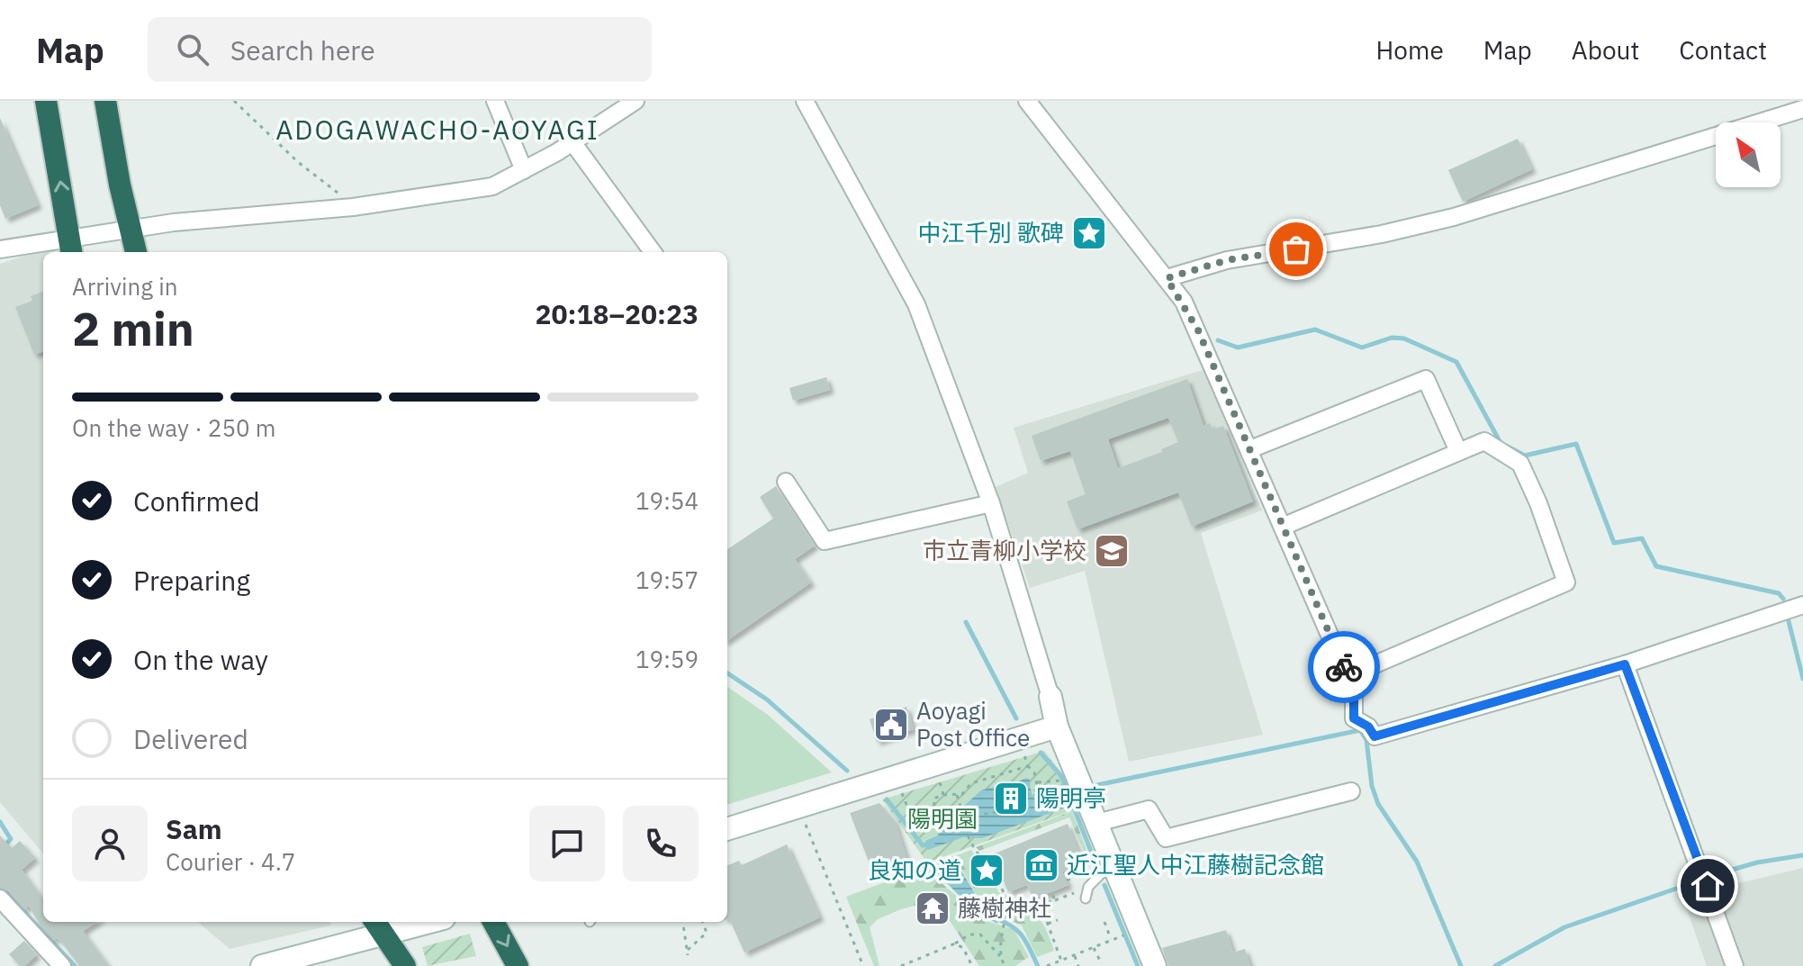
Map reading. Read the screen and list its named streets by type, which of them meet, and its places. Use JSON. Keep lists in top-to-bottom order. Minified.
{"districts":["ADOGAWACHO-AOYAGI"],"parks":["陽明園"],"places":{"place":["中江千別 歌碑","良知の道"],"school or university":["市立青柳小学校"],"public building":["Aoyagi Post Office"],"building":["陽明亭"],"museum":["近江聖人中江藤樹記念館"],"temple":["藤樹神社"]},"north":"top left","page":{"header":"Map","search":"Search here","nav":["Home","Map","About","Contact"],"heading":["2 min","Arriving in","20:18–20:23"],"panel":["Sam","Courier · 4.7"],"bar":"On the way · 250 m","list":[["Confirmed","19:54"],["Preparing","19:57"],["On the way","19:59"],"Delivered"]}}
